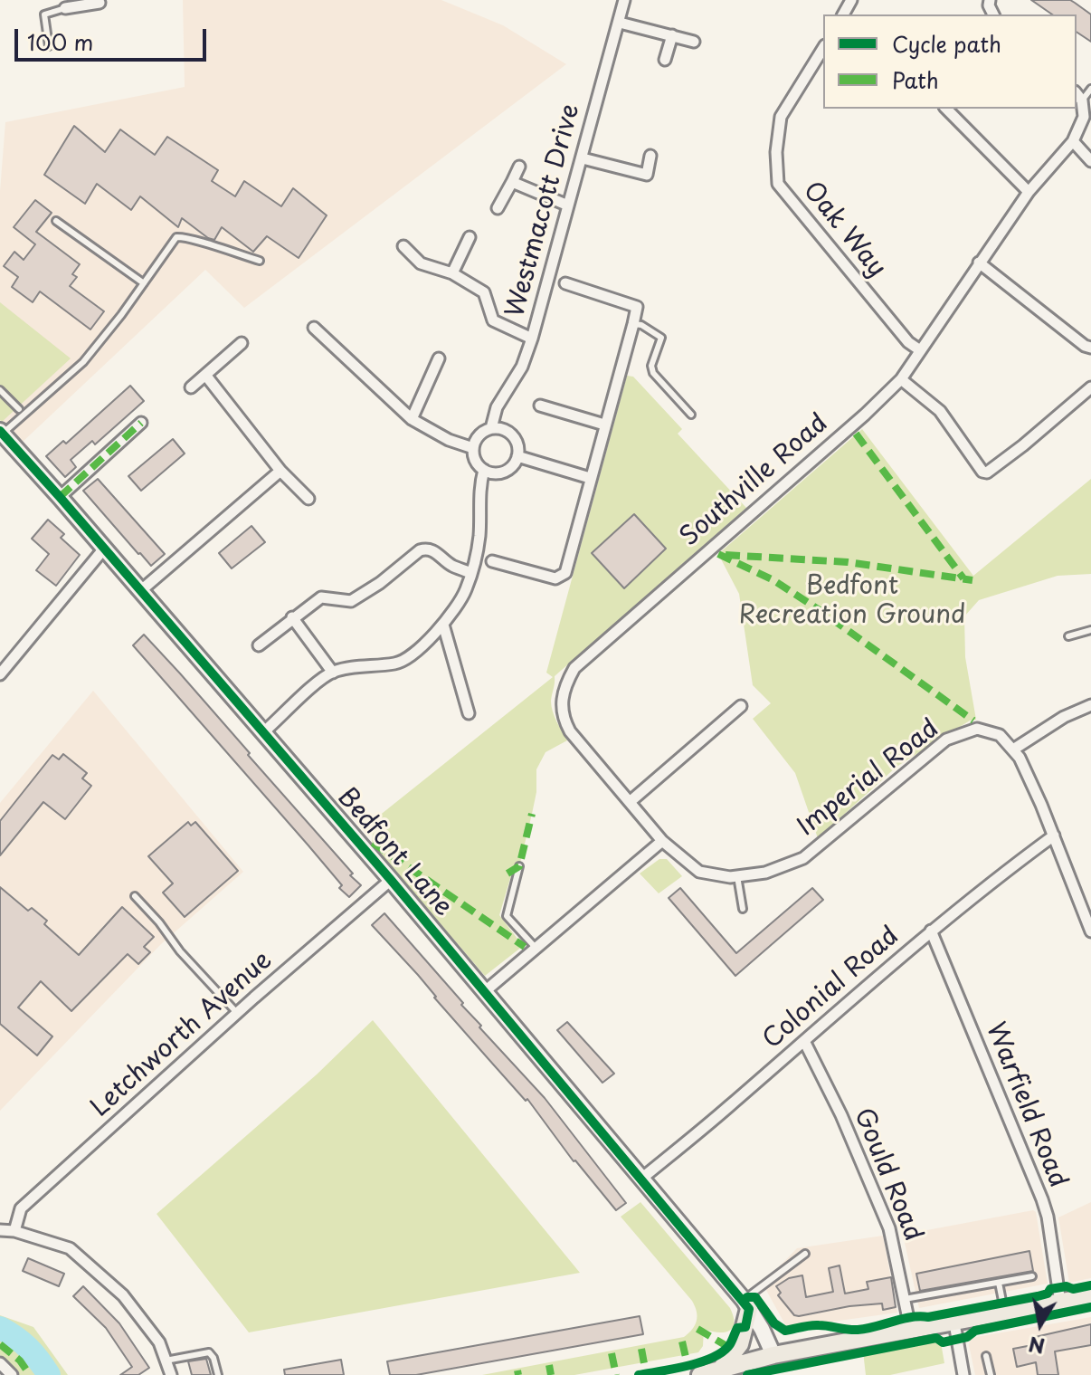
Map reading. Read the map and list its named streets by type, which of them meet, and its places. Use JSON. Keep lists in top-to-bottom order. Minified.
{"streets":{"main road":["Bedfont Lane"],"street":["Westmacott Drive","Oak Way","Southville Road","Imperial Road","Colonial Road","Letchworth Avenue","Warfield Road","Gould Road"]},"crossings":[["Oak Way","Southville Road"],["Southville Road","Imperial Road"],["Bedfont Lane","Colonial Road"],["Bedfont Lane","Letchworth Avenue"],["Colonial Road","Warfield Road"],["Colonial Road","Gould Road"]],"parks":["Bedfont Recreation Ground"],"legend":["Cycle path","Path"],"scale_bar":"100 m","north":"bottom"}
